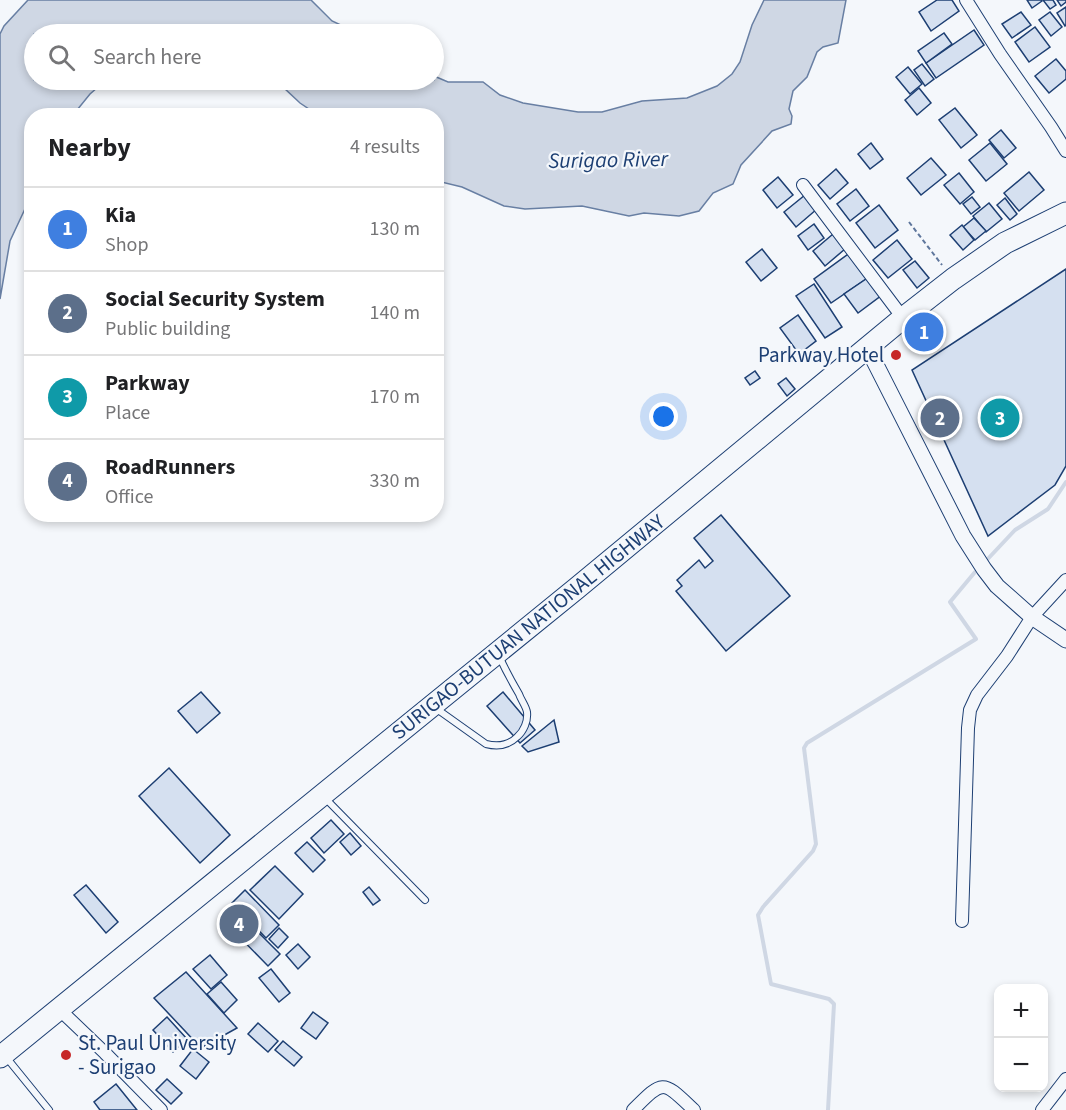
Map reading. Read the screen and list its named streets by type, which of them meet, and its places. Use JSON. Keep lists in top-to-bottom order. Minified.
{"streets":{"highway":["SURIGAO-BUTUAN NATIONAL HIGHWAY"]},"water":["Surigao River"],"places":["Parkway Hotel","St. Paul University - Surigao"],"page":{"search":"Search here","heading":["Nearby","4 results"],"list":[{"mark":"1","name":"Kia","note":"Shop","value":"130 m"},{"mark":"2","name":"Social Security System","note":"Public building","value":"140 m"},{"mark":"3","name":"Parkway","note":"Place","value":"170 m"},{"mark":"4","name":"RoadRunners","note":"Office","value":"330 m"}],"pins":["1","2","3","4"],"map_buttons":["+","−"]}}
